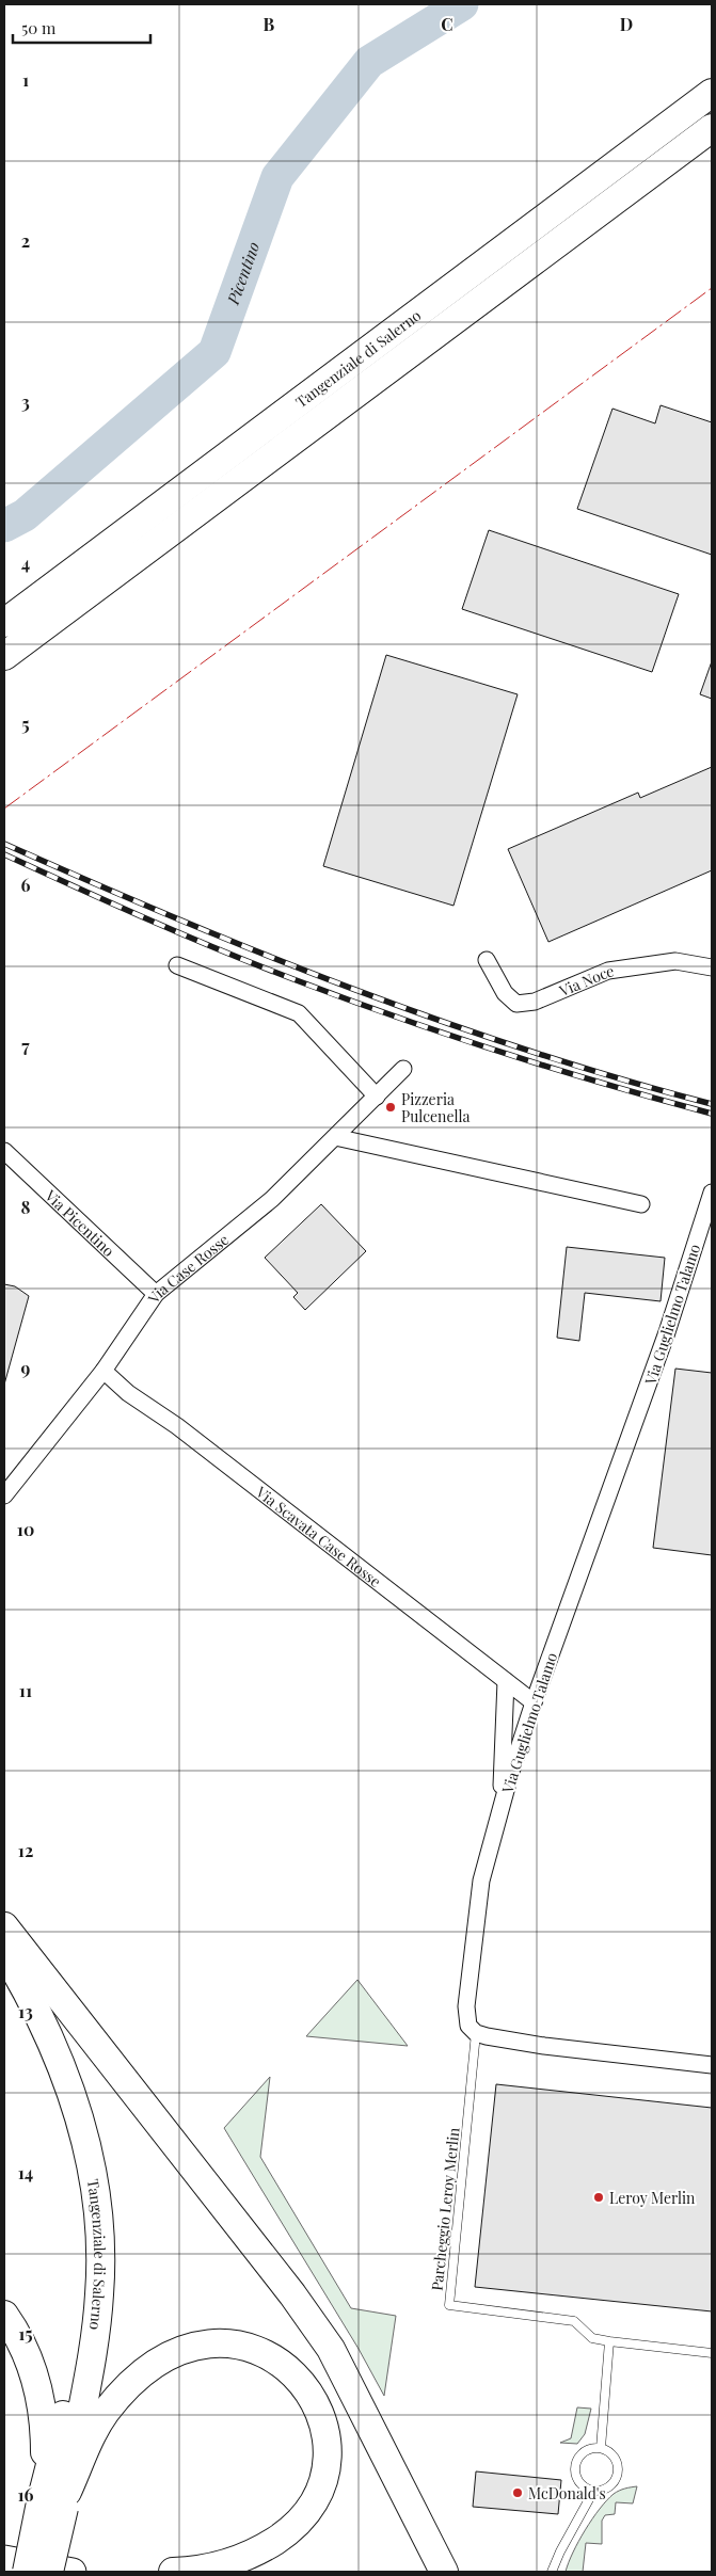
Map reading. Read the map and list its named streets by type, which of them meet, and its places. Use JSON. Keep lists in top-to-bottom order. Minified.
{"streets":{"highway":["Tangenziale di Salerno"],"street":["Via Noce","Via Picentino","Via Case Rosse","Via Guglielmo Talamo","Via Scavata Case Rosse"],"lane":["Parcheggio Leroy Merlin"]},"crossings":[["Via Picentino","Via Case Rosse"],["Via Case Rosse","Via Scavata Case Rosse"],["Via Guglielmo Talamo","Via Scavata Case Rosse"],["Via Guglielmo Talamo","Parcheggio Leroy Merlin"]],"water":["Picentino"],"places":["Pizzeria Pulcenella","Leroy Merlin","McDonald's"],"scale_bar":"50 m","grid":{"columns":["B","C","D"],"rows":["1","2","3","4","5","6","7","8","9","10","11","12","13","14","15","16"]}}
